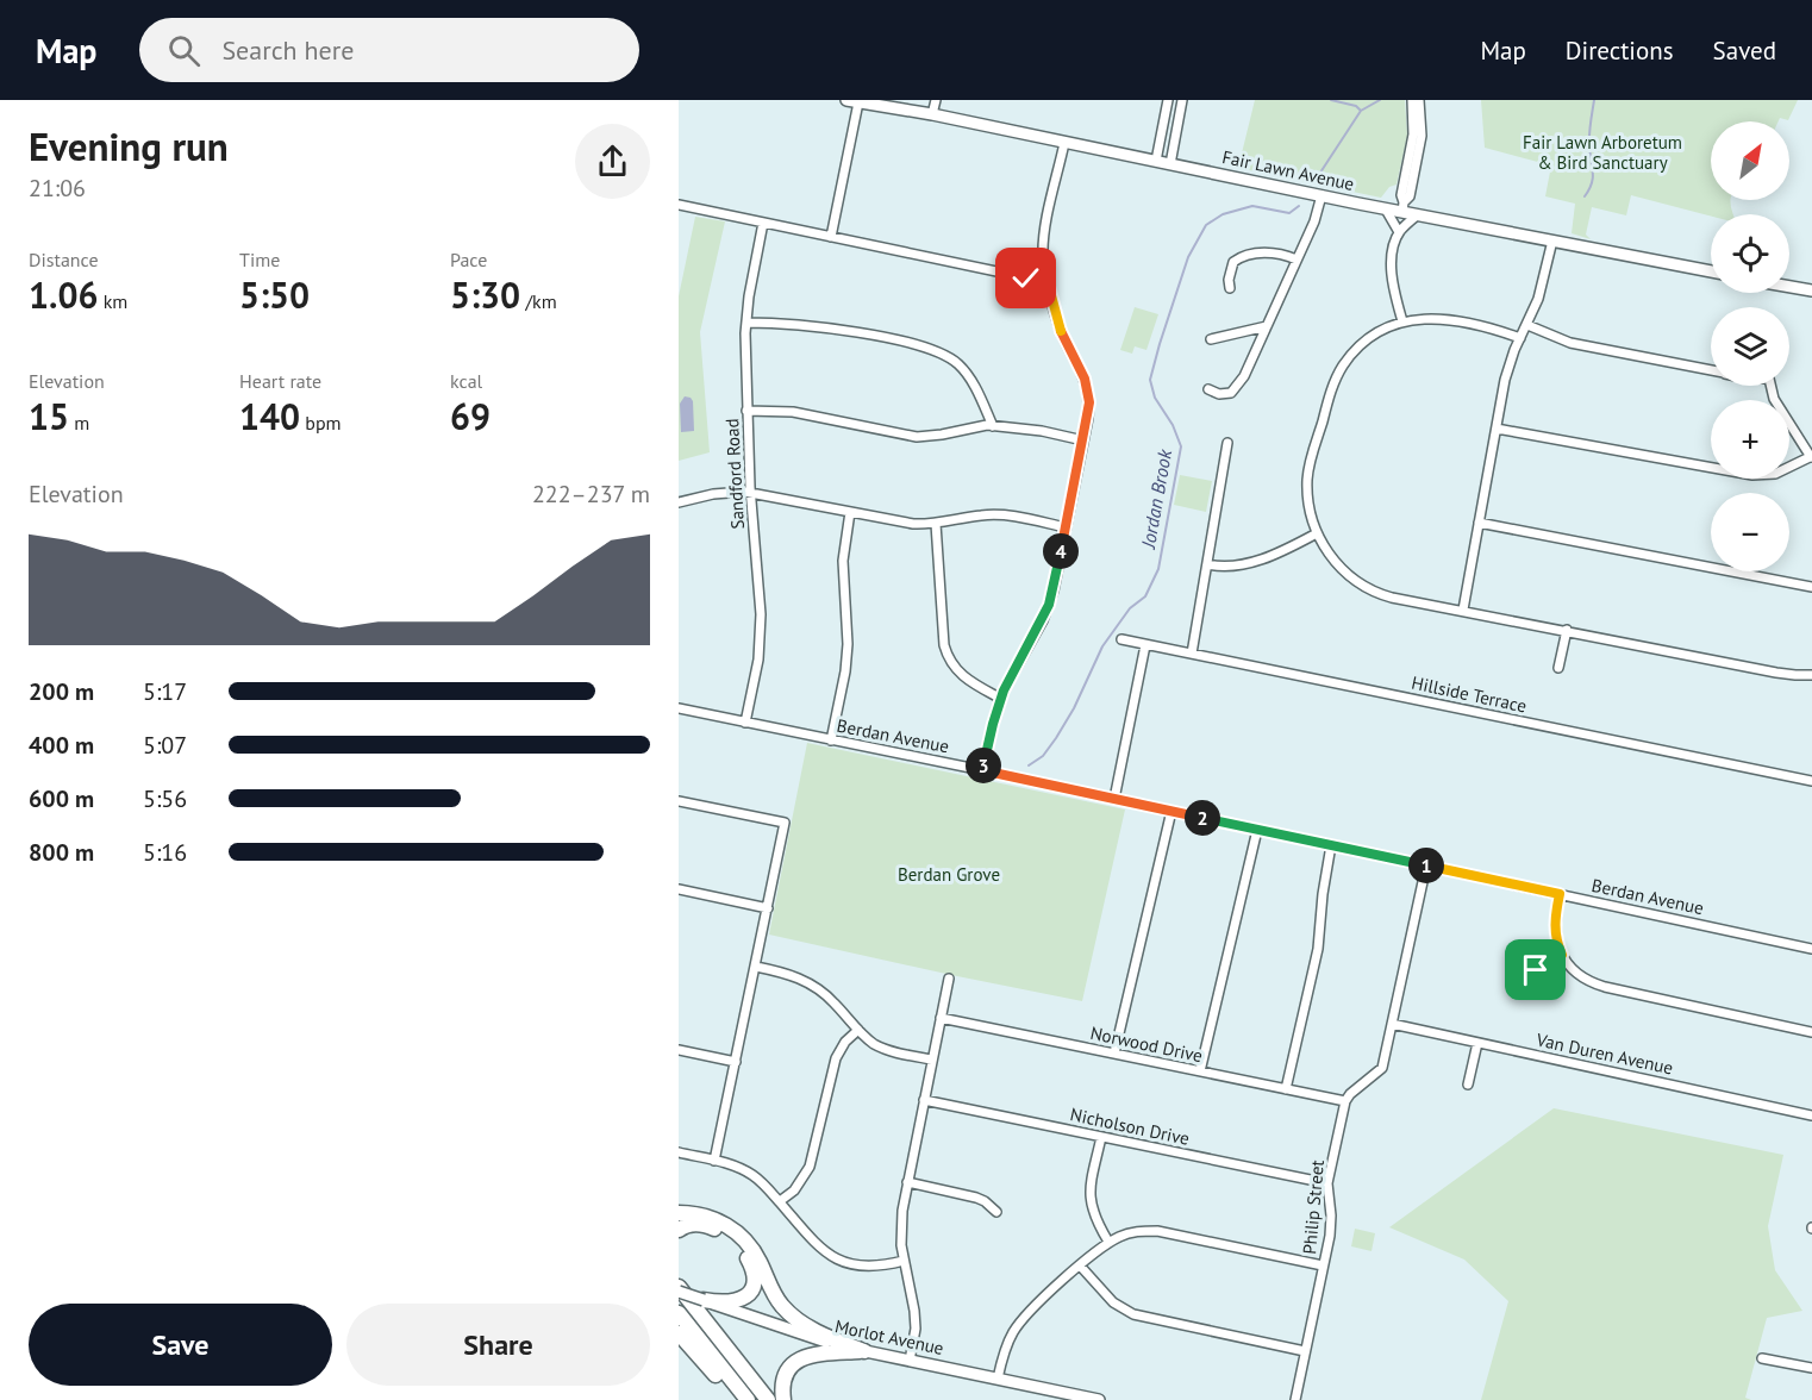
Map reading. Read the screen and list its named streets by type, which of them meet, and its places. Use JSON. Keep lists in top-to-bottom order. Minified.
{"streets":{"main road":["Fair Lawn Avenue","Morlot Avenue"],"street":["Sandford Road","Hillside Terrace","Berdan Avenue","Norwood Drive","Van Duren Avenue","Nicholson Drive","Philip Street"]},"crossings":[["Sandford Road","Berdan Avenue"],["Norwood Drive","Philip Street"],["Nicholson Drive","Philip Street"]],"water":["Jordan Brook"],"parks":["Fair Lawn Arboretum & Bird Sanctuary","Berdan Grove"],"north":"top right","page":{"header":"Map","search":"Search here","nav":["Map","Directions","Saved"],"heading":["Evening run","21:06"],"map_buttons":["+","−"],"stats":[["Distance","1.06 km"],["Time","5:50"],["Pace","5:30 /km"],["Elevation","15 m"],["Heart rate","140 bpm"],["kcal","69"]],"chart":["Elevation","222–237 m"],"pins":["4","3","2","1"],"list":[{"name":"200 m","note":"5:17"},{"name":"400 m","note":"5:07"},{"name":"600 m","note":"5:56"},{"name":"800 m","note":"5:16"}],"buttons":["Save","Share"]}}
